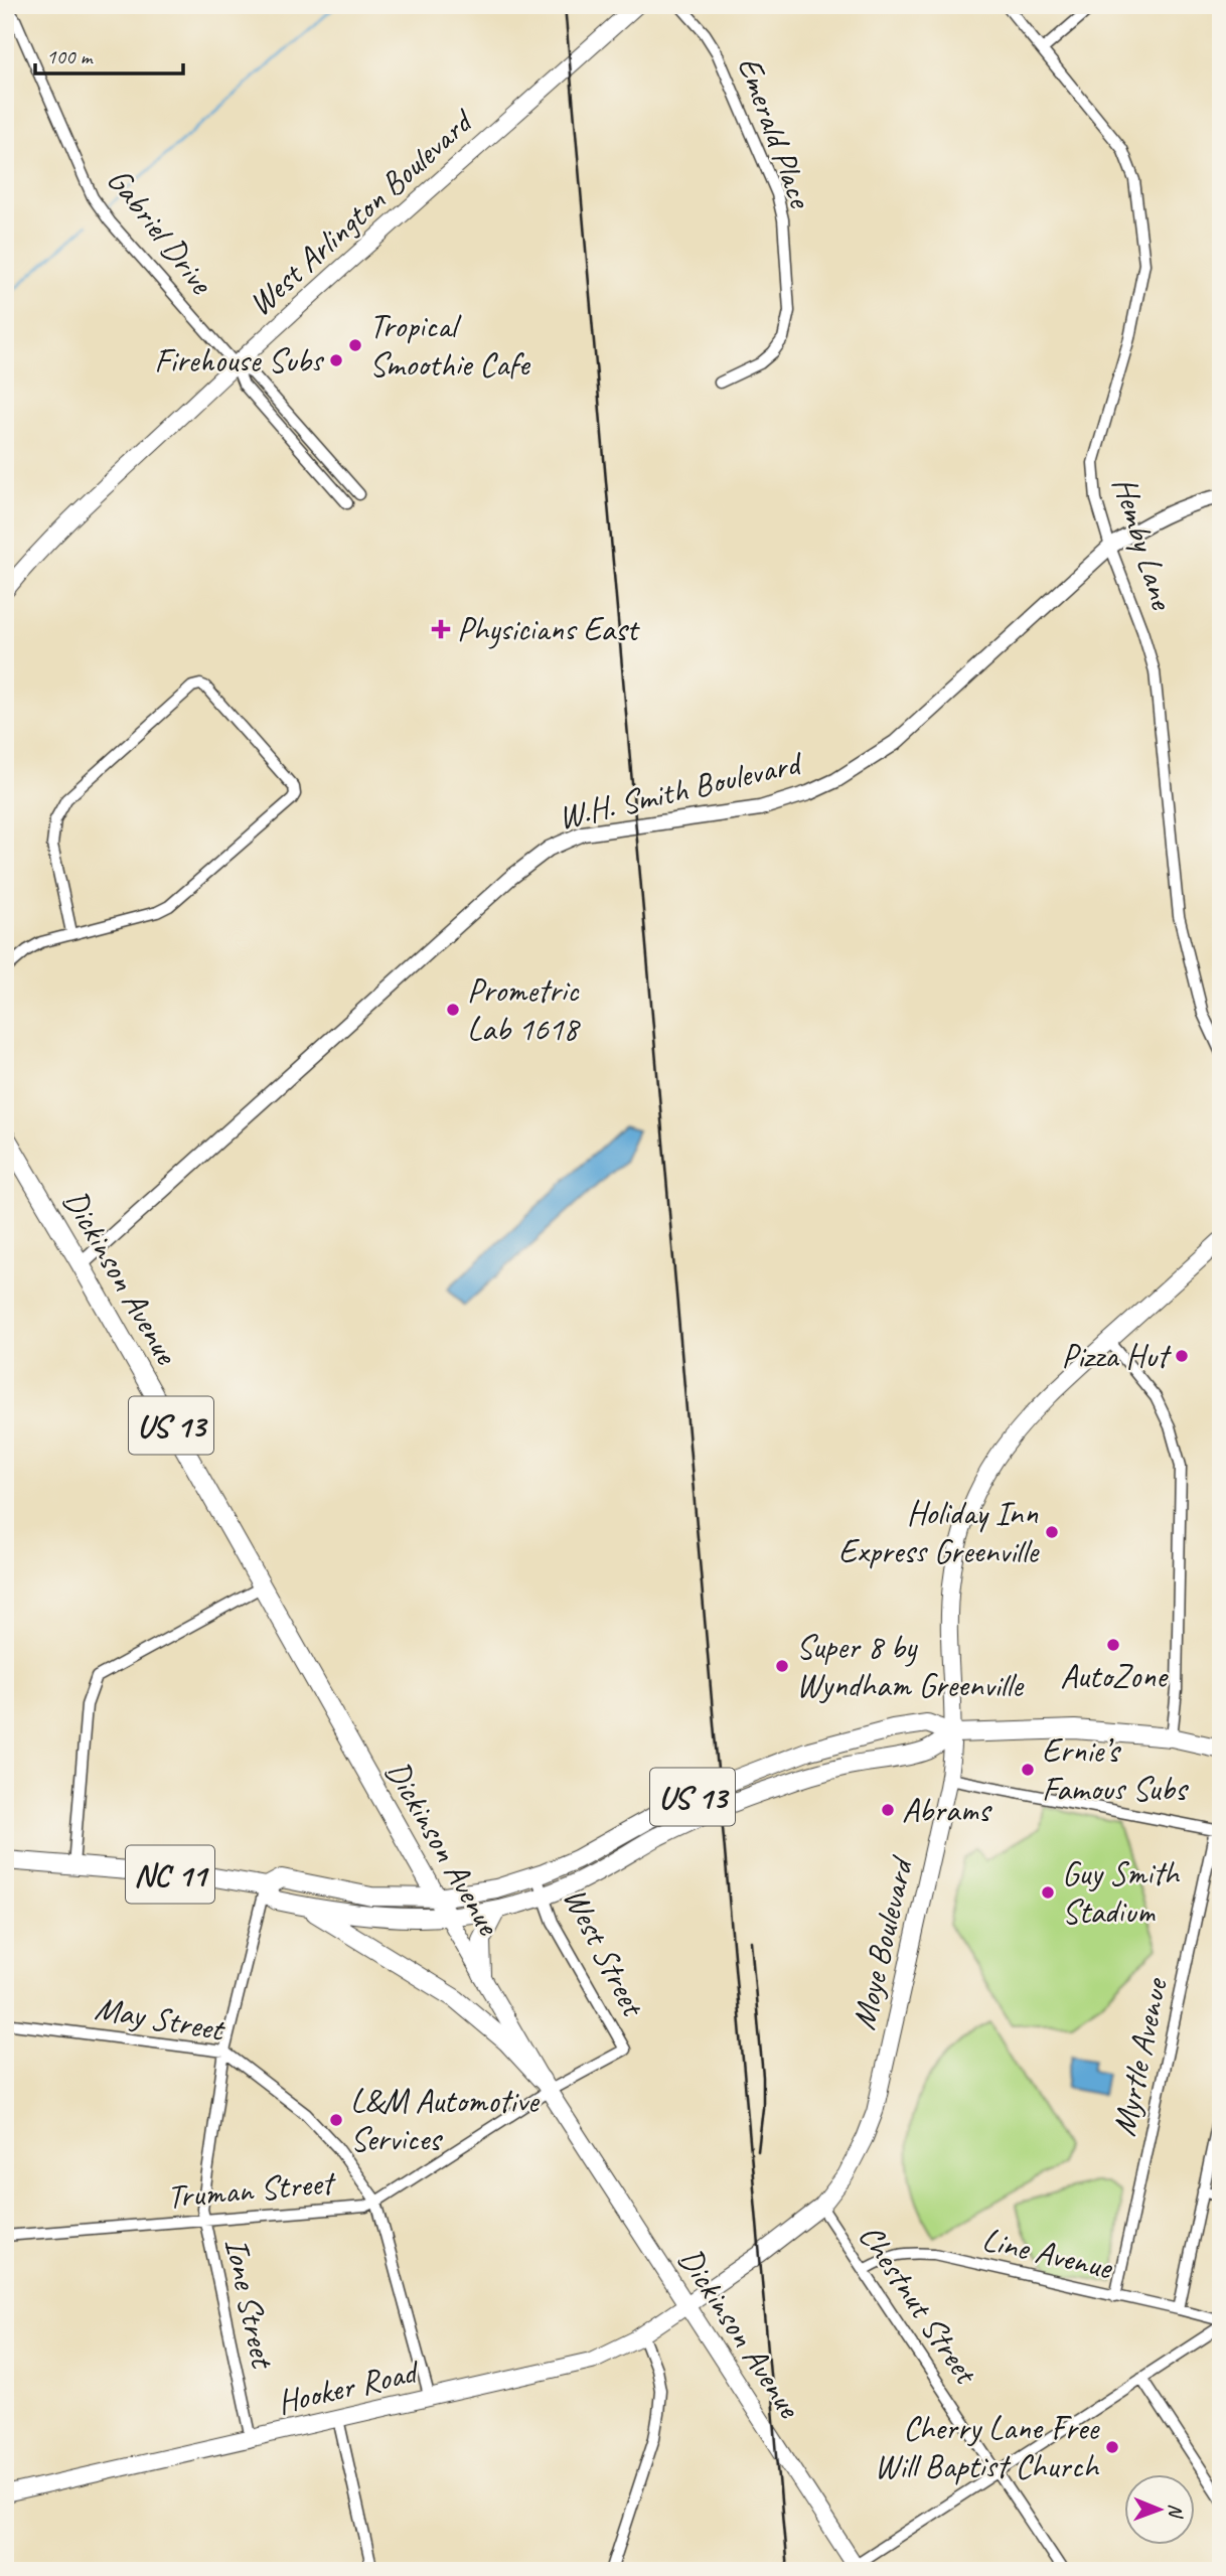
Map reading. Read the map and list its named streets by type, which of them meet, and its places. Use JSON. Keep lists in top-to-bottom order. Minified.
{"streets":{"main road":["West Arlington Boulevard","Dickinson Avenue","US 13","NC 11","Moye Boulevard","Hooker Road"],"street":["Emerald Place","Gabriel Drive","Hemby Lane","W.H. Smith Boulevard","West Street","May Street","Myrtle Avenue","Truman Street","Line Avenue","Ione Street","Chestnut Street"]},"crossings":[["West Arlington Boulevard","Gabriel Drive"],["Hemby Lane","W.H. Smith Boulevard"],["W.H. Smith Boulevard","Dickinson Avenue"],["Dickinson Avenue","US 13"],["Dickinson Avenue","NC 11"],["Dickinson Avenue","Moye Boulevard"],["Dickinson Avenue","Truman Street"],["Dickinson Avenue","Hooker Road"],["US 13","NC 11"],["US 13","Moye Boulevard"],["US 13","West Street"],["NC 11","Ione Street"],["Moye Boulevard","Myrtle Avenue"],["Moye Boulevard","Chestnut Street"],["Moye Boulevard","Hooker Road"],["West Street","Truman Street"],["May Street","Truman Street"],["May Street","Ione Street"],["May Street","Hooker Road"],["Myrtle Avenue","Line Avenue"],["Truman Street","Ione Street"],["Line Avenue","Chestnut Street"],["Ione Street","Hooker Road"]],"places":{"other":["Tropical Smoothie Cafe","Firehouse Subs","Prometric Lab 1618","Pizza Hut","Holiday Inn Express Greenville","AutoZone","Super 8 by Wyndham Greenville","Ernie’s Famous Subs","Abrams","Guy Smith Stadium","L&M Automotive Services","Cherry Lane Free Will Baptist Church"],"health":["Physicians East"]},"scale_bar":"100 m","north":"right"}
